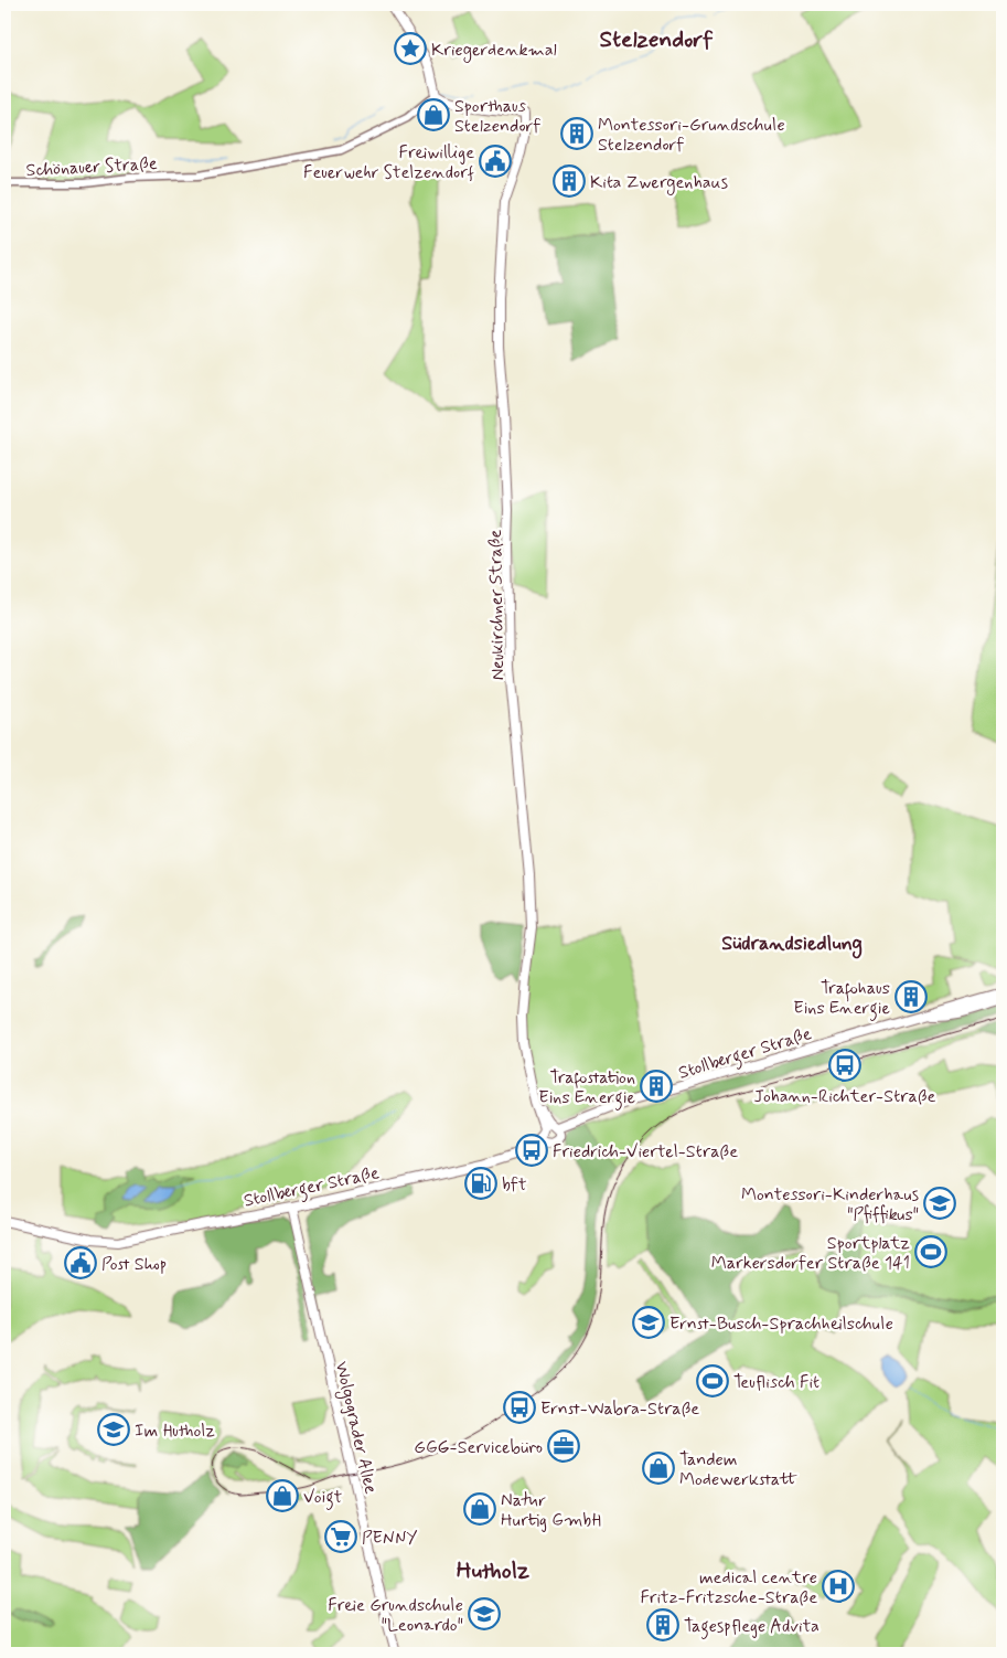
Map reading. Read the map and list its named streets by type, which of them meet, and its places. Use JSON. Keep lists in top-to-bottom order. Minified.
{"streets":{"main road":["Neukirchner Straße","Stollberger Straße","Wolgograder Allee"],"street":["Schönauer Straße"]},"crossings":[["Schönauer Straße","Neukirchner Straße"],["Neukirchner Straße","Stollberger Straße"],["Stollberger Straße","Wolgograder Allee"]],"districts":["Stelzendorf","Südrandsiedlung","Hutholz"],"places":{"place":["Kriegerdenkmal"],"shop":["Sporthaus Stelzendorf","Tandem Modewerkstatt","Voigt","Natur Hurtig GmbH"],"building":["Montessori-Grundschule Stelzendorf","Kita Zwergenhaus","Trafohaus Eins Energie","Trafostation Eins Energie","Tagespflege Advita"],"public building":["Freiwillige Feuerwehr Stelzendorf","Post Shop"],"bus stop":["Johann-Richter-Straße","Friedrich-Viertel-Straße","Ernst-Wabra-Straße"],"fuel station":["bft"],"school or university":["Montessori-Kinderhaus \"Pfiffikus\"","Ernst-Busch-Sprachheilschule","Im Hutholz","Freie Grundschule \"Leonardo\""],"sports":["Sportplatz Markersdorfer Straße 141","Teuflisch Fit"],"office":["GGG-Servicebüro"],"supermarket":["PENNY"],"hospital":["medical centre Fritz-Fritzsche-Straße"]}}
